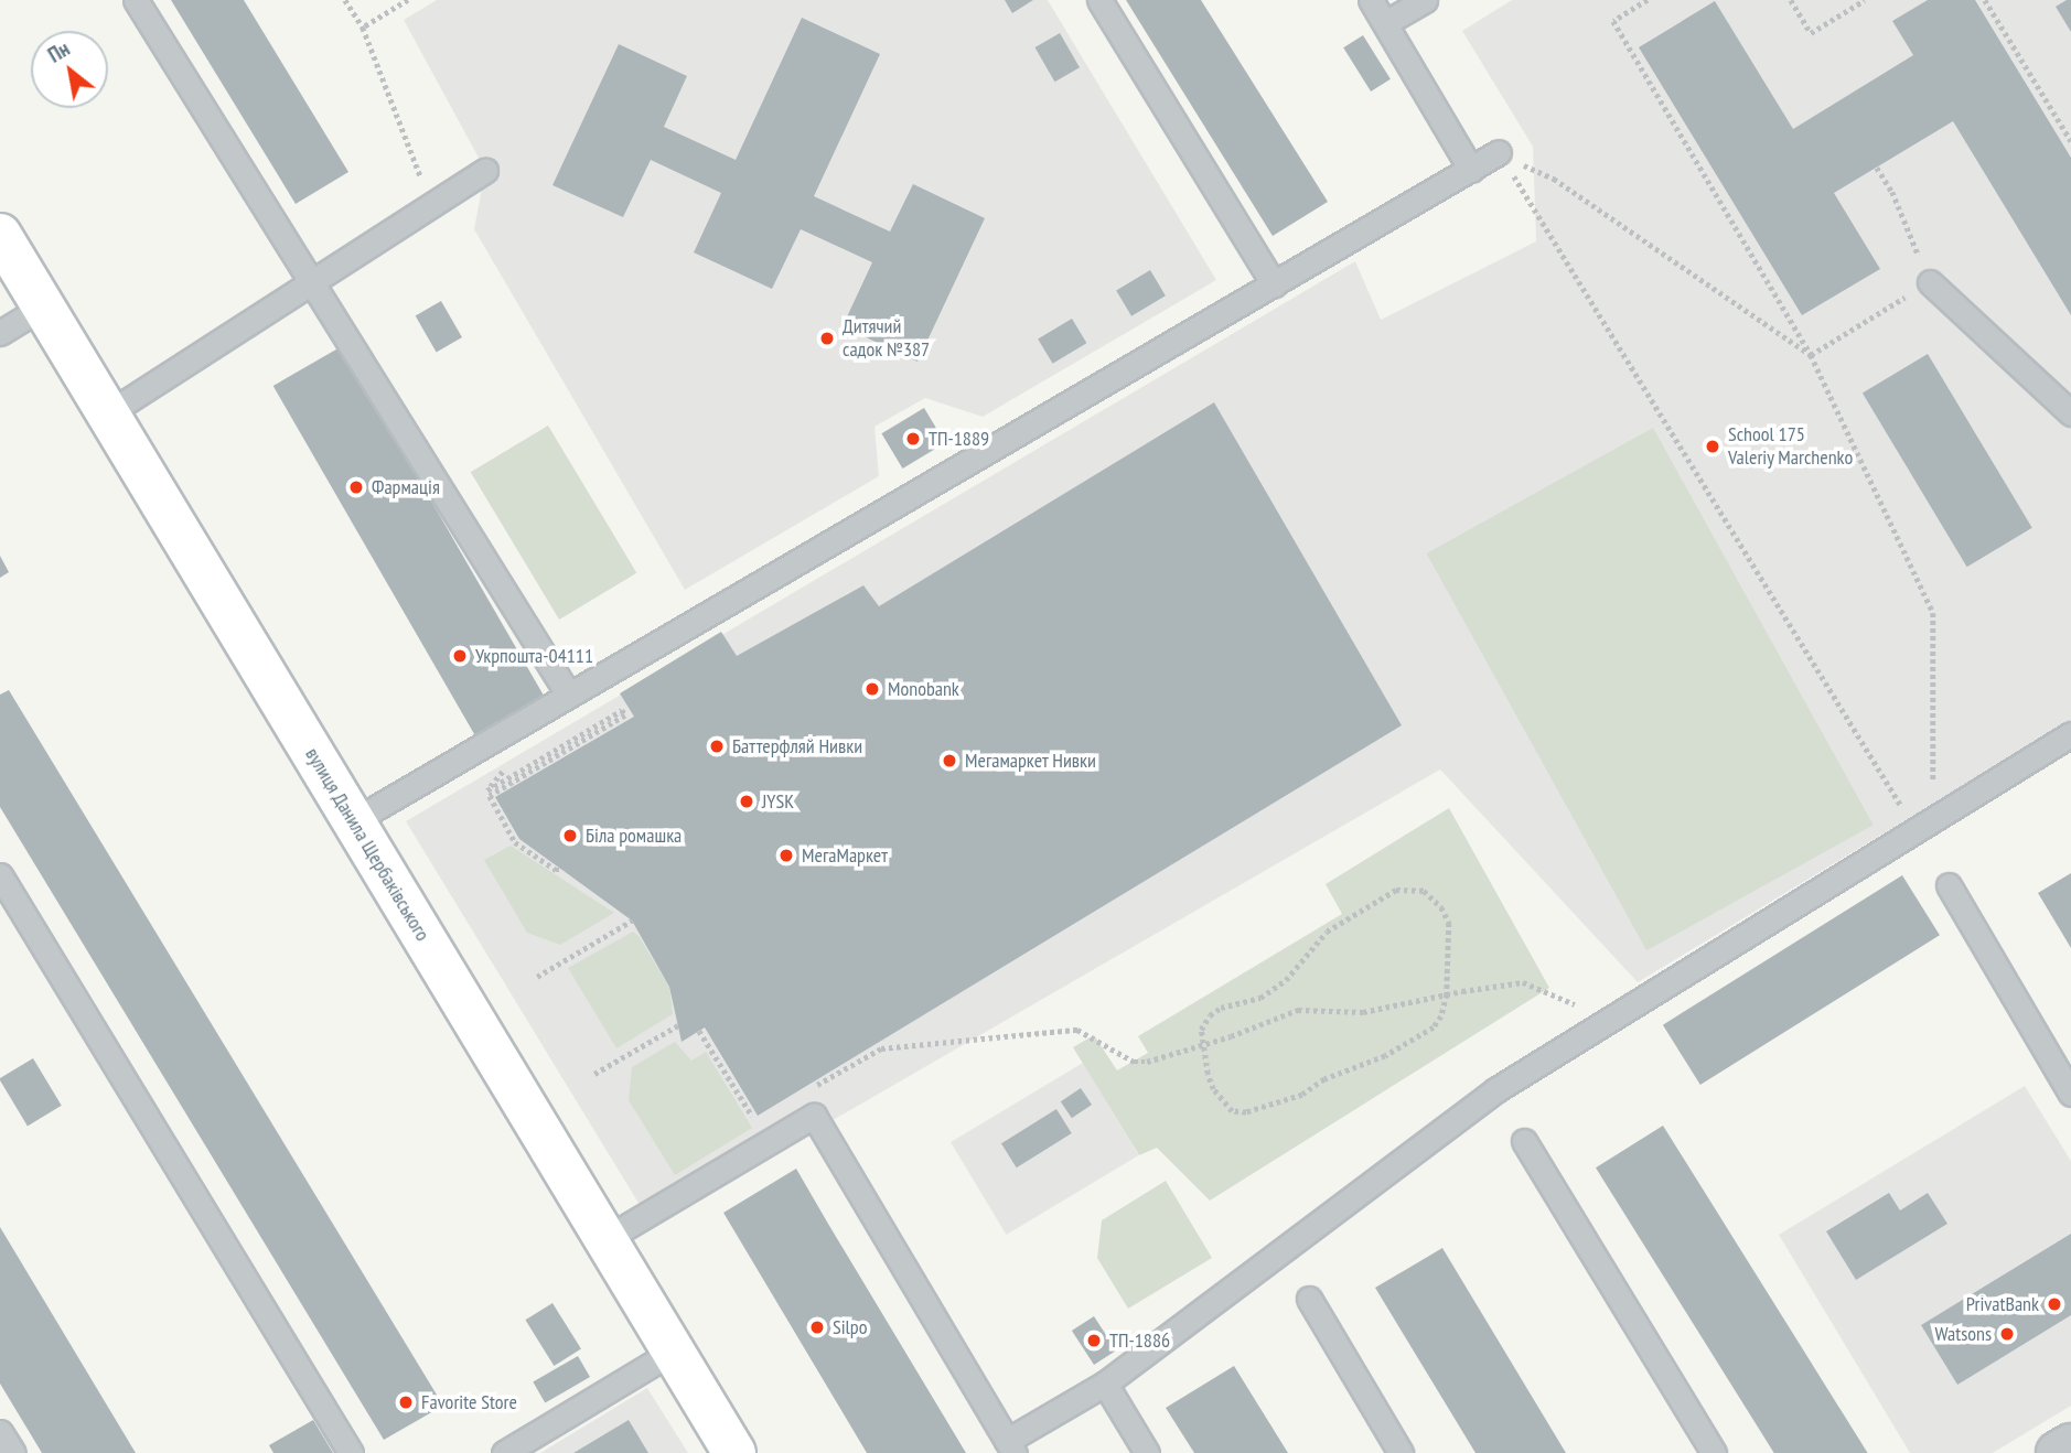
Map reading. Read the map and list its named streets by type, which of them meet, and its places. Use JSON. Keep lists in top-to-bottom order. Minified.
{"streets":{"main road":["вулиця Данила Щербаківського"]},"places":["Дитячий садок №387","ТП-1889","School 175 Valeriy Marchenko","Фармація","Укрпошта-04111","Monobank","Баттерфляй Нивки","Мегамаркет Нивки","JYSK","Біла ромашка","МегаМаркет","PrivatBank","Silpo","Watsons","ТП-1886","Favorite Store"],"north":"top left"}
